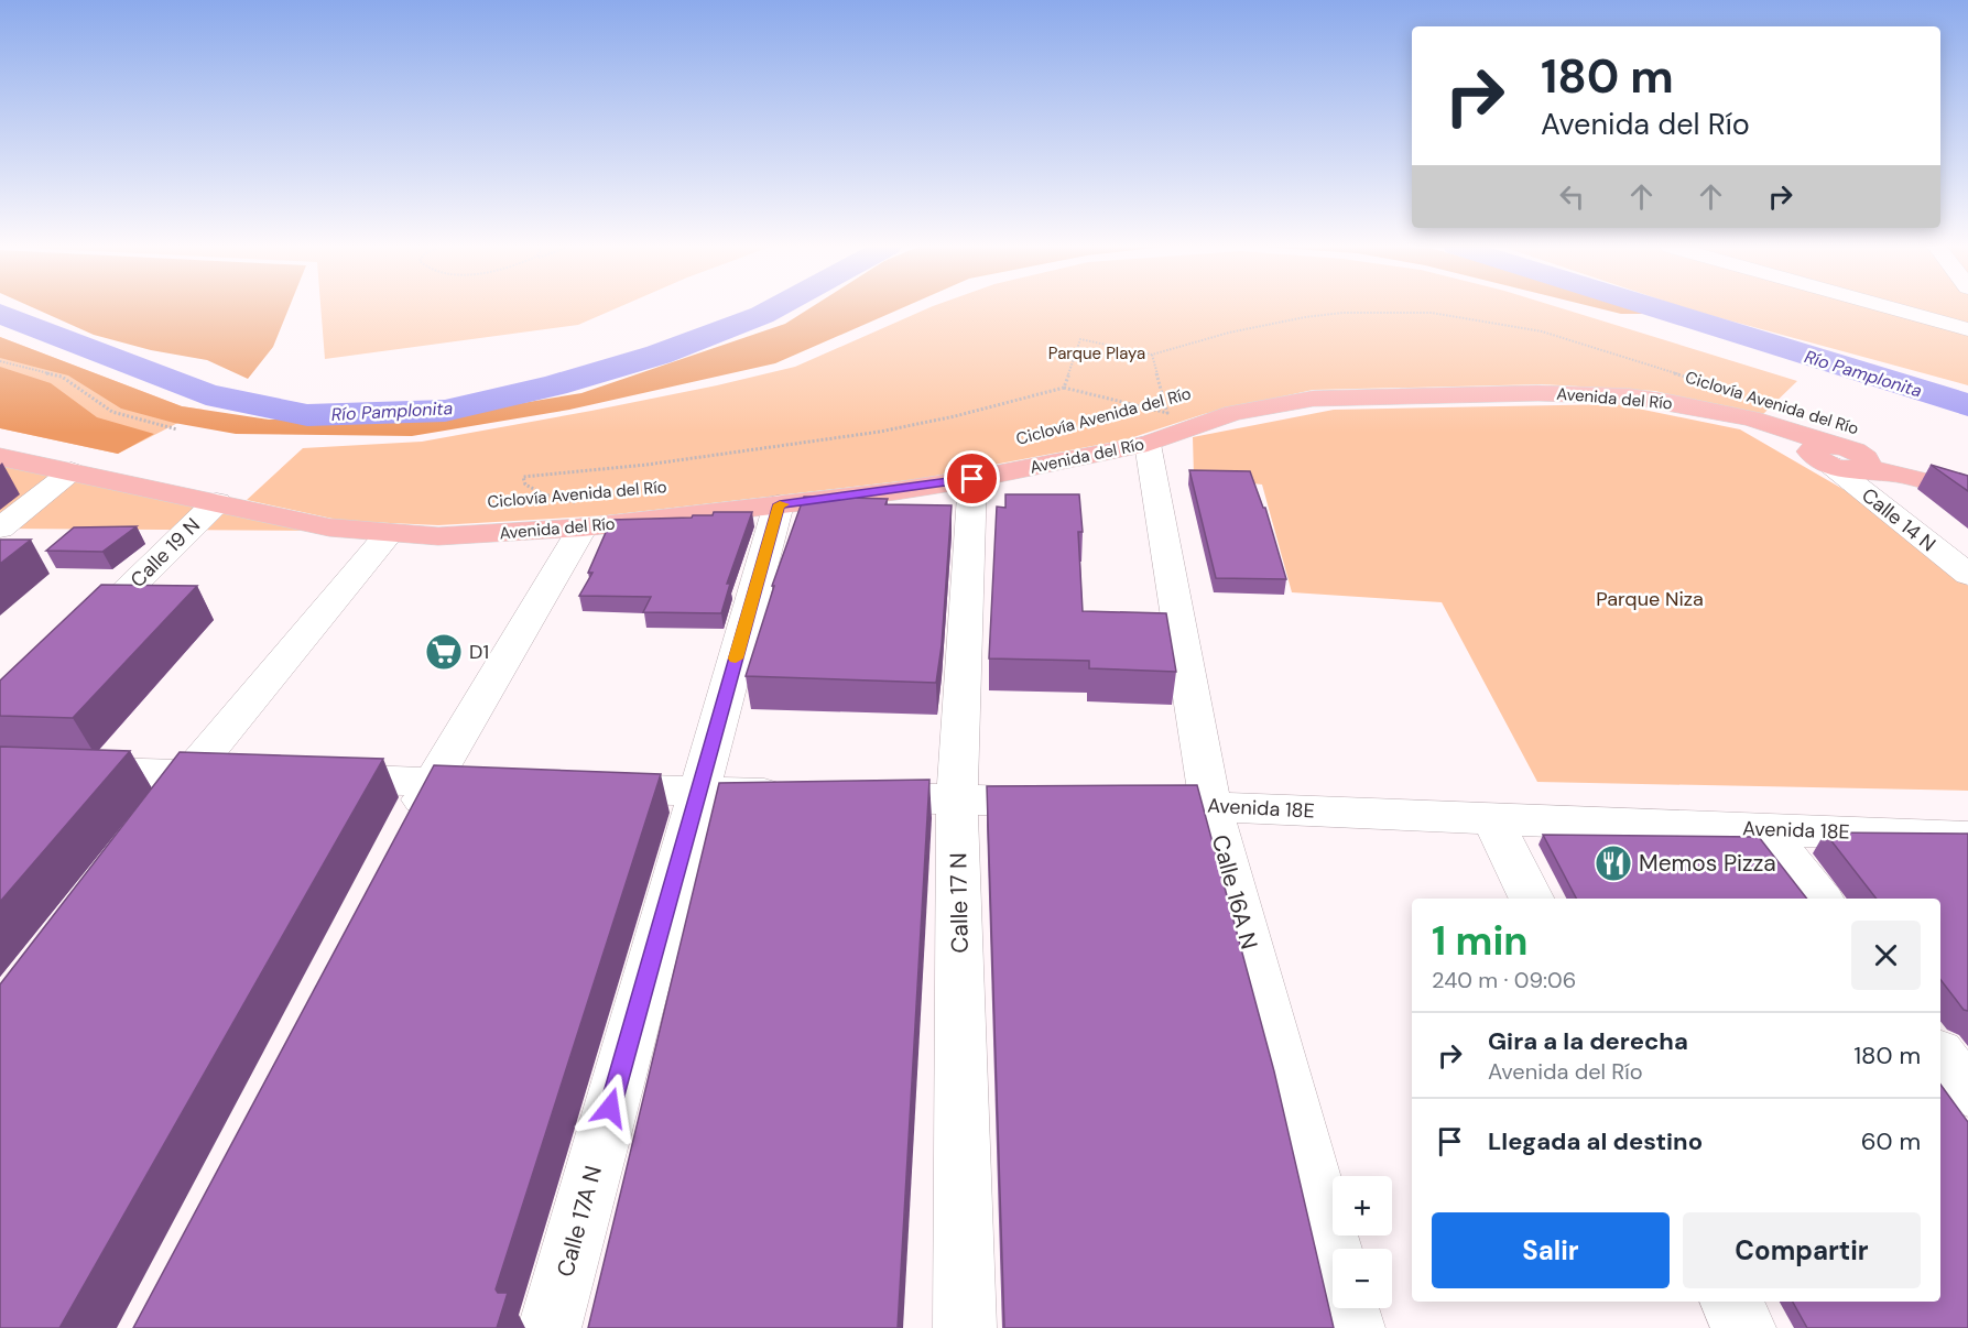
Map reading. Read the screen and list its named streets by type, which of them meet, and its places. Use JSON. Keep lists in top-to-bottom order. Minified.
{"streets":{"main road":["Avenida del Río"],"street":["Calle 14 N","Calle 19 N","Avenida 18E","Calle 16A N","Calle 17 N","Calle 17A N"]},"crossings":[["Avenida del Río","Calle 14 N"],["Avenida del Río","Calle 19 N"],["Avenida del Río","Calle 16A N"],["Avenida del Río","Calle 17 N"],["Avenida del Río","Calle 17A N"],["Avenida 18E","Calle 16A N"]],"water":["Río Pamplonita"],"parks":["Parque Playa","Parque Niza"],"places":{"supermarket":["D1"],"restaurant":["Memos Pizza"]},"page":{"turn":["180 m","Avenida del Río"],"heading":["1 min","240 m · 09:06"],"list":[{"name":"Gira a la derecha","note":"Avenida del Río","value":"180 m"},{"name":"Llegada al destino","value":"60 m"}],"map_buttons":["+","−"],"buttons":["Salir","Compartir"]}}
